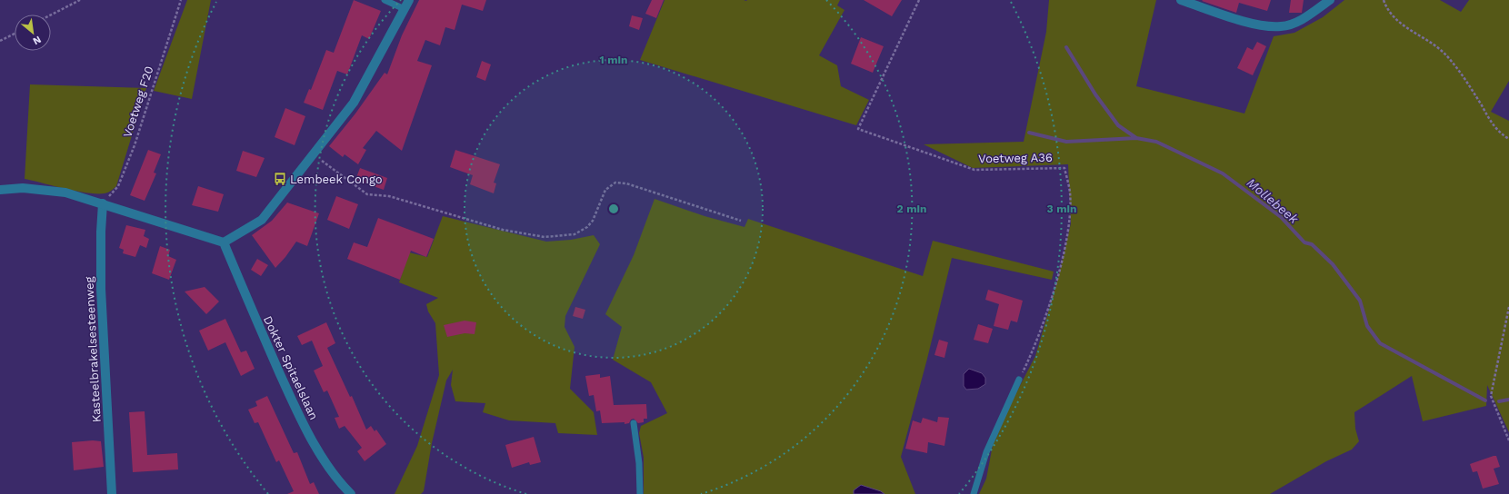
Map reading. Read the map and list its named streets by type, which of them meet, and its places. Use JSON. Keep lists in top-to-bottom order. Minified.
{"streets":{"street":["Kasteelbrakelsesteenweg","Dokter Spitaelslaan"],"path":["Voetweg F20","Voetweg A36"]},"crossings":[["Voetweg F20","Kasteelbrakelsesteenweg"]],"water":["Mollebeek"],"places":{"bus stop":["Lembeek Congo"]},"north":"bottom right","rings":["1 min","2 min","3 min"]}
